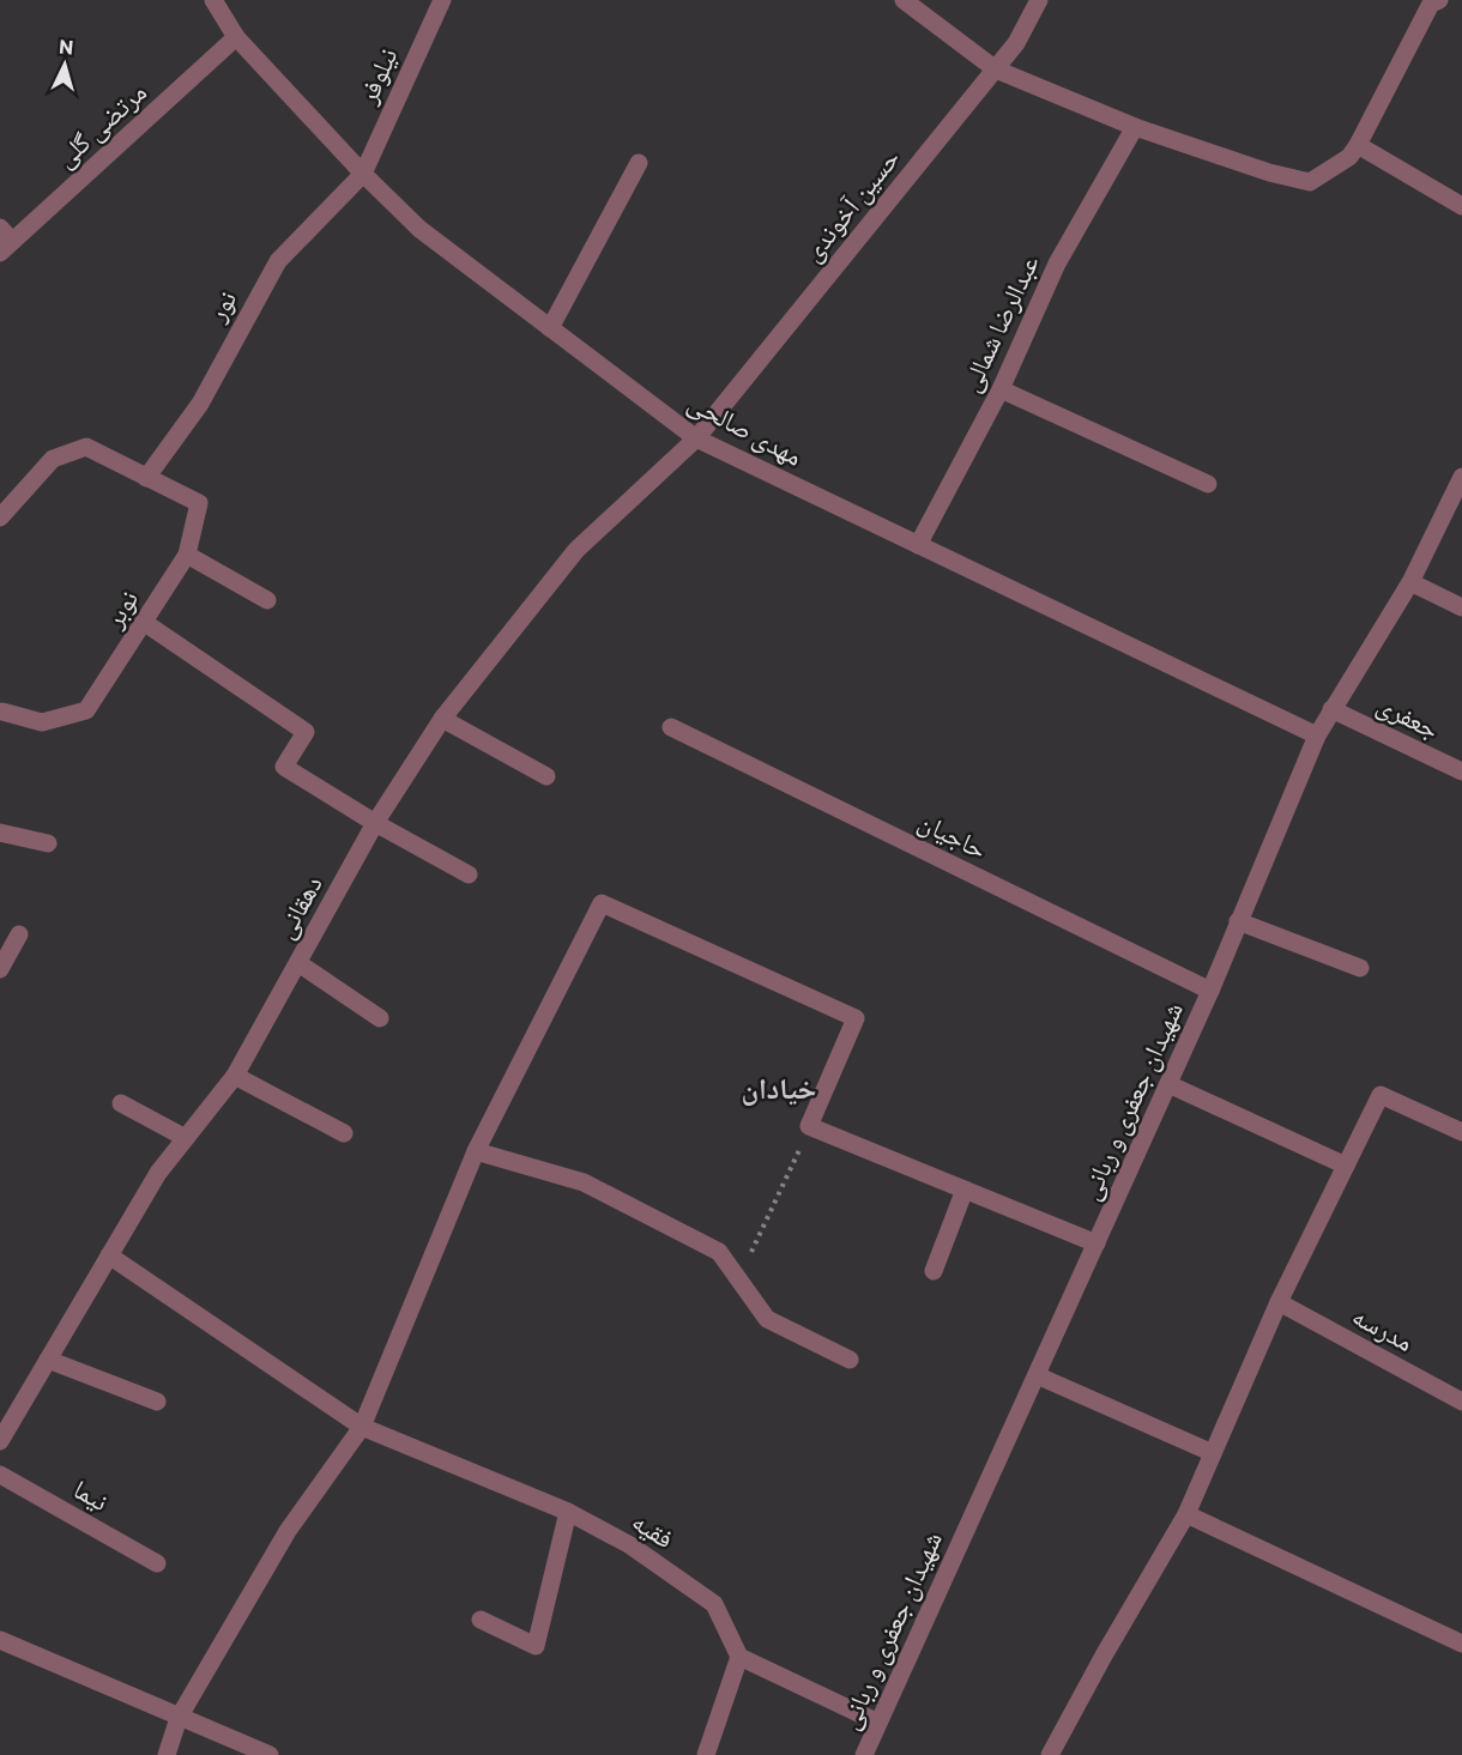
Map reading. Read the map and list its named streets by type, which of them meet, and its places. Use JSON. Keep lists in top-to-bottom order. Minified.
{"streets":{"street":["نیلوفر","مرتضی گلی","حسین آخوندی","نور","عبدالرضا شمالی","مهدی صالحی","نوبر","جعفری","حاجیان","دهقانی","شهیدان جعفری و ربانی","مدرسه","نیما","فقیه"]},"crossings":[["نیلوفر","نور"],["نیلوفر","مهدی صالحی"],["مرتضی گلی","مهدی صالحی"],["حسین آخوندی","مهدی صالحی"],["حسین آخوندی","دهقانی"],["نور","مهدی صالحی"],["نور","نوبر"],["عبدالرضا شمالی","مهدی صالحی"],["مهدی صالحی","دهقانی"],["مهدی صالحی","شهیدان جعفری و ربانی"],["جعفری","شهیدان جعفری و ربانی"],["حاجیان","شهیدان جعفری و ربانی"],["دهقانی","فقیه"]],"districts":["خیادان"],"north":"top"}
